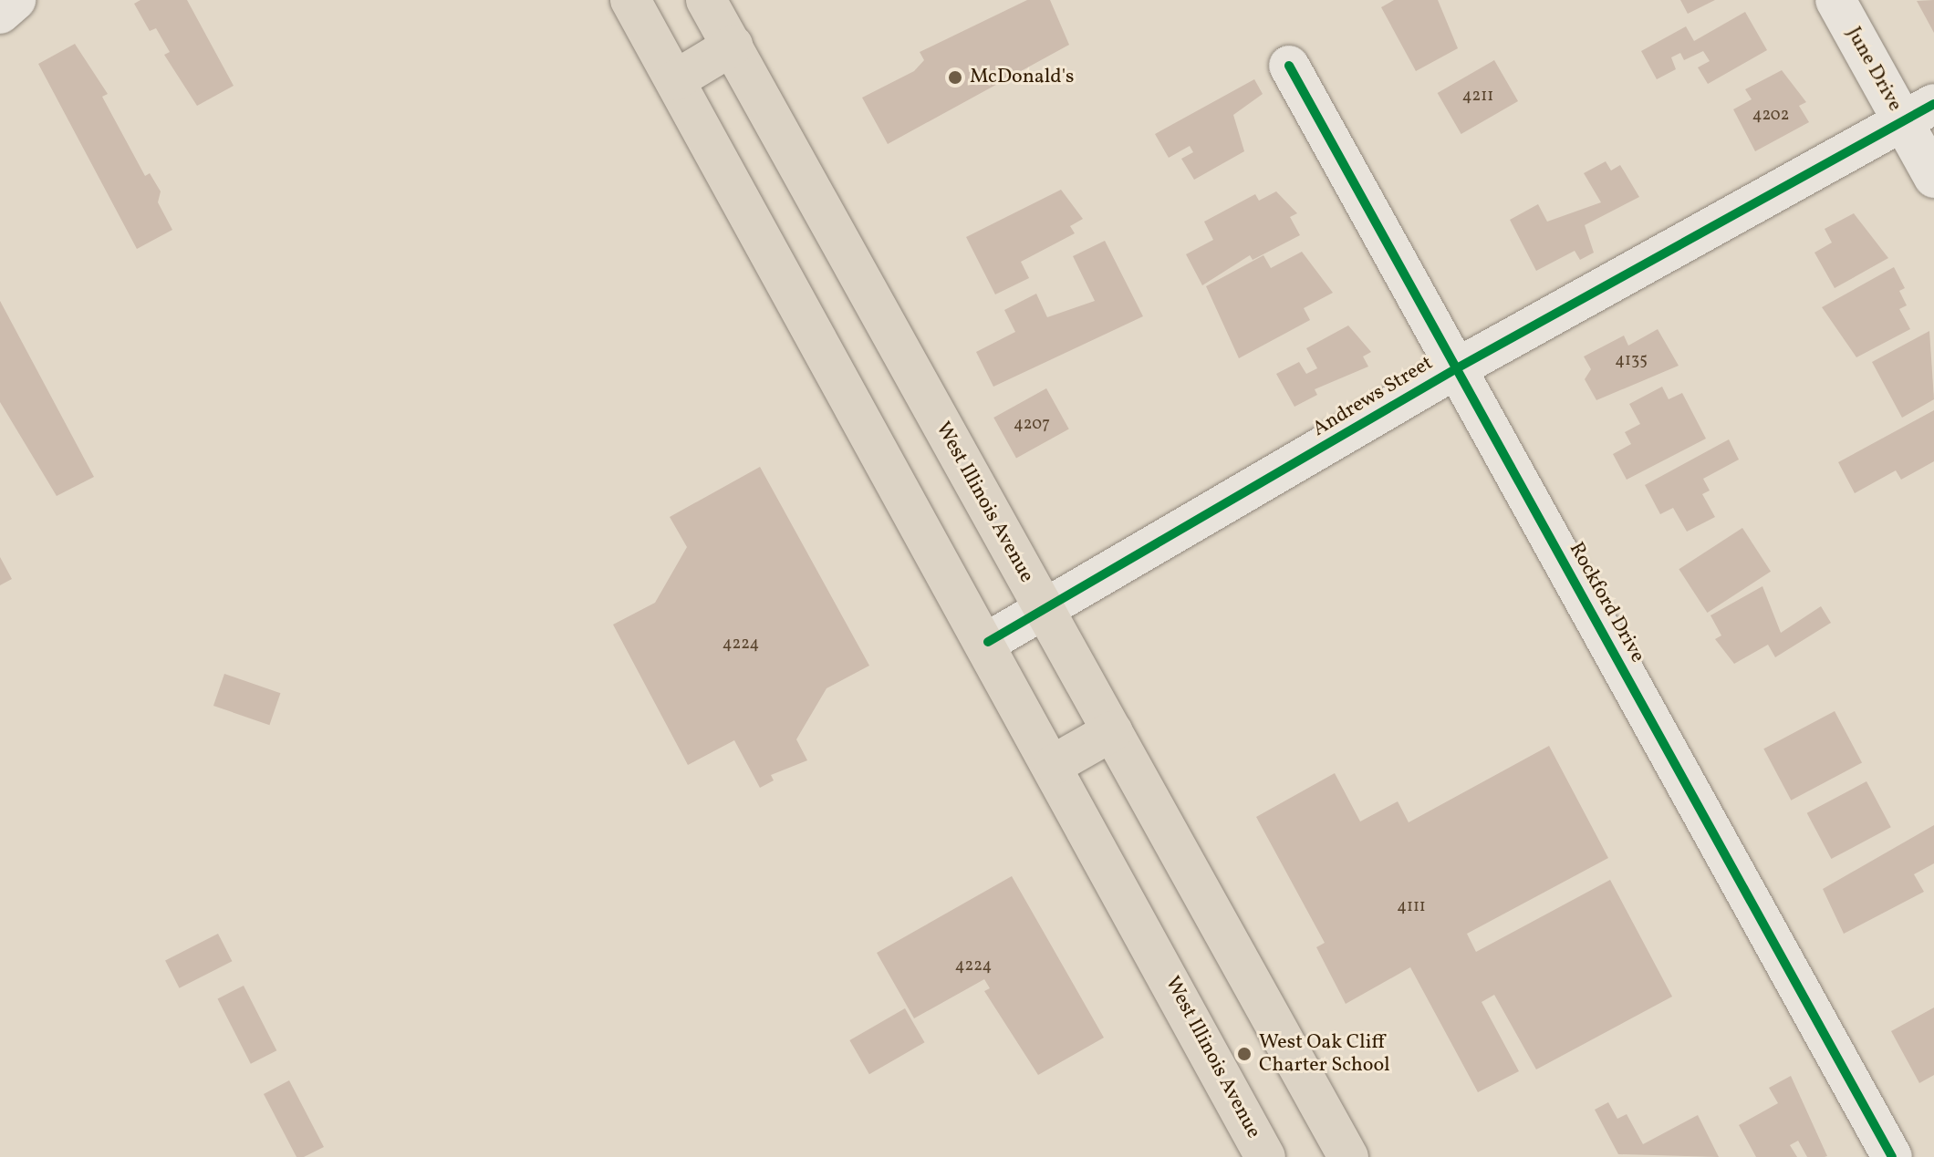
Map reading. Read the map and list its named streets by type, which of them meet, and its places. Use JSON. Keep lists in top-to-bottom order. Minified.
{"streets":{"main road":["West Illinois Avenue"],"street":["June Drive","Andrews Street","Rockford Drive"]},"crossings":[["June Drive","Andrews Street"],["Andrews Street","West Illinois Avenue"],["Andrews Street","Rockford Drive"]],"places":["McDonald's","West Oak Cliff Charter School"],"house_numbers":["4211","4202","4135","4207","4224","4111","4224"]}
